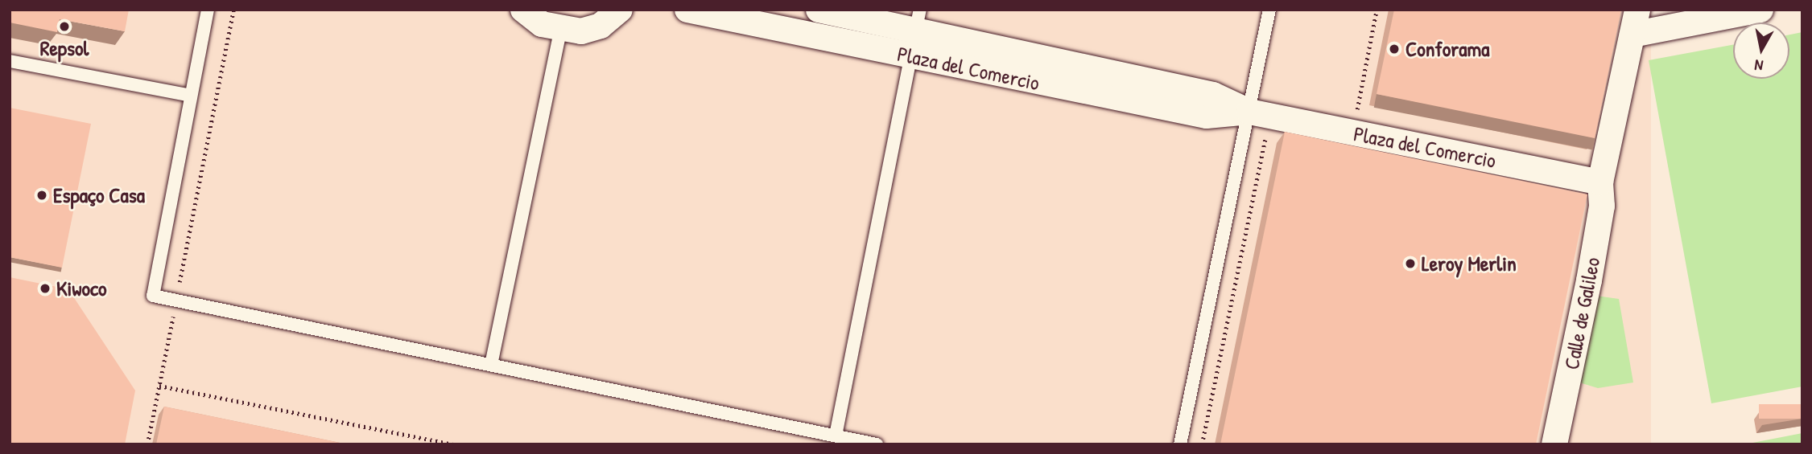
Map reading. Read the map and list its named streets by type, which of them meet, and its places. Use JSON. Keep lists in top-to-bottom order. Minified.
{"streets":{"street":["Plaza del Comercio","Calle de Galileo"]},"crossings":[["Plaza del Comercio","Calle de Galileo"]],"places":["Repsol","Conforama","Espaço Casa","Leroy Merlin","Kiwoco"],"north":"bottom"}
